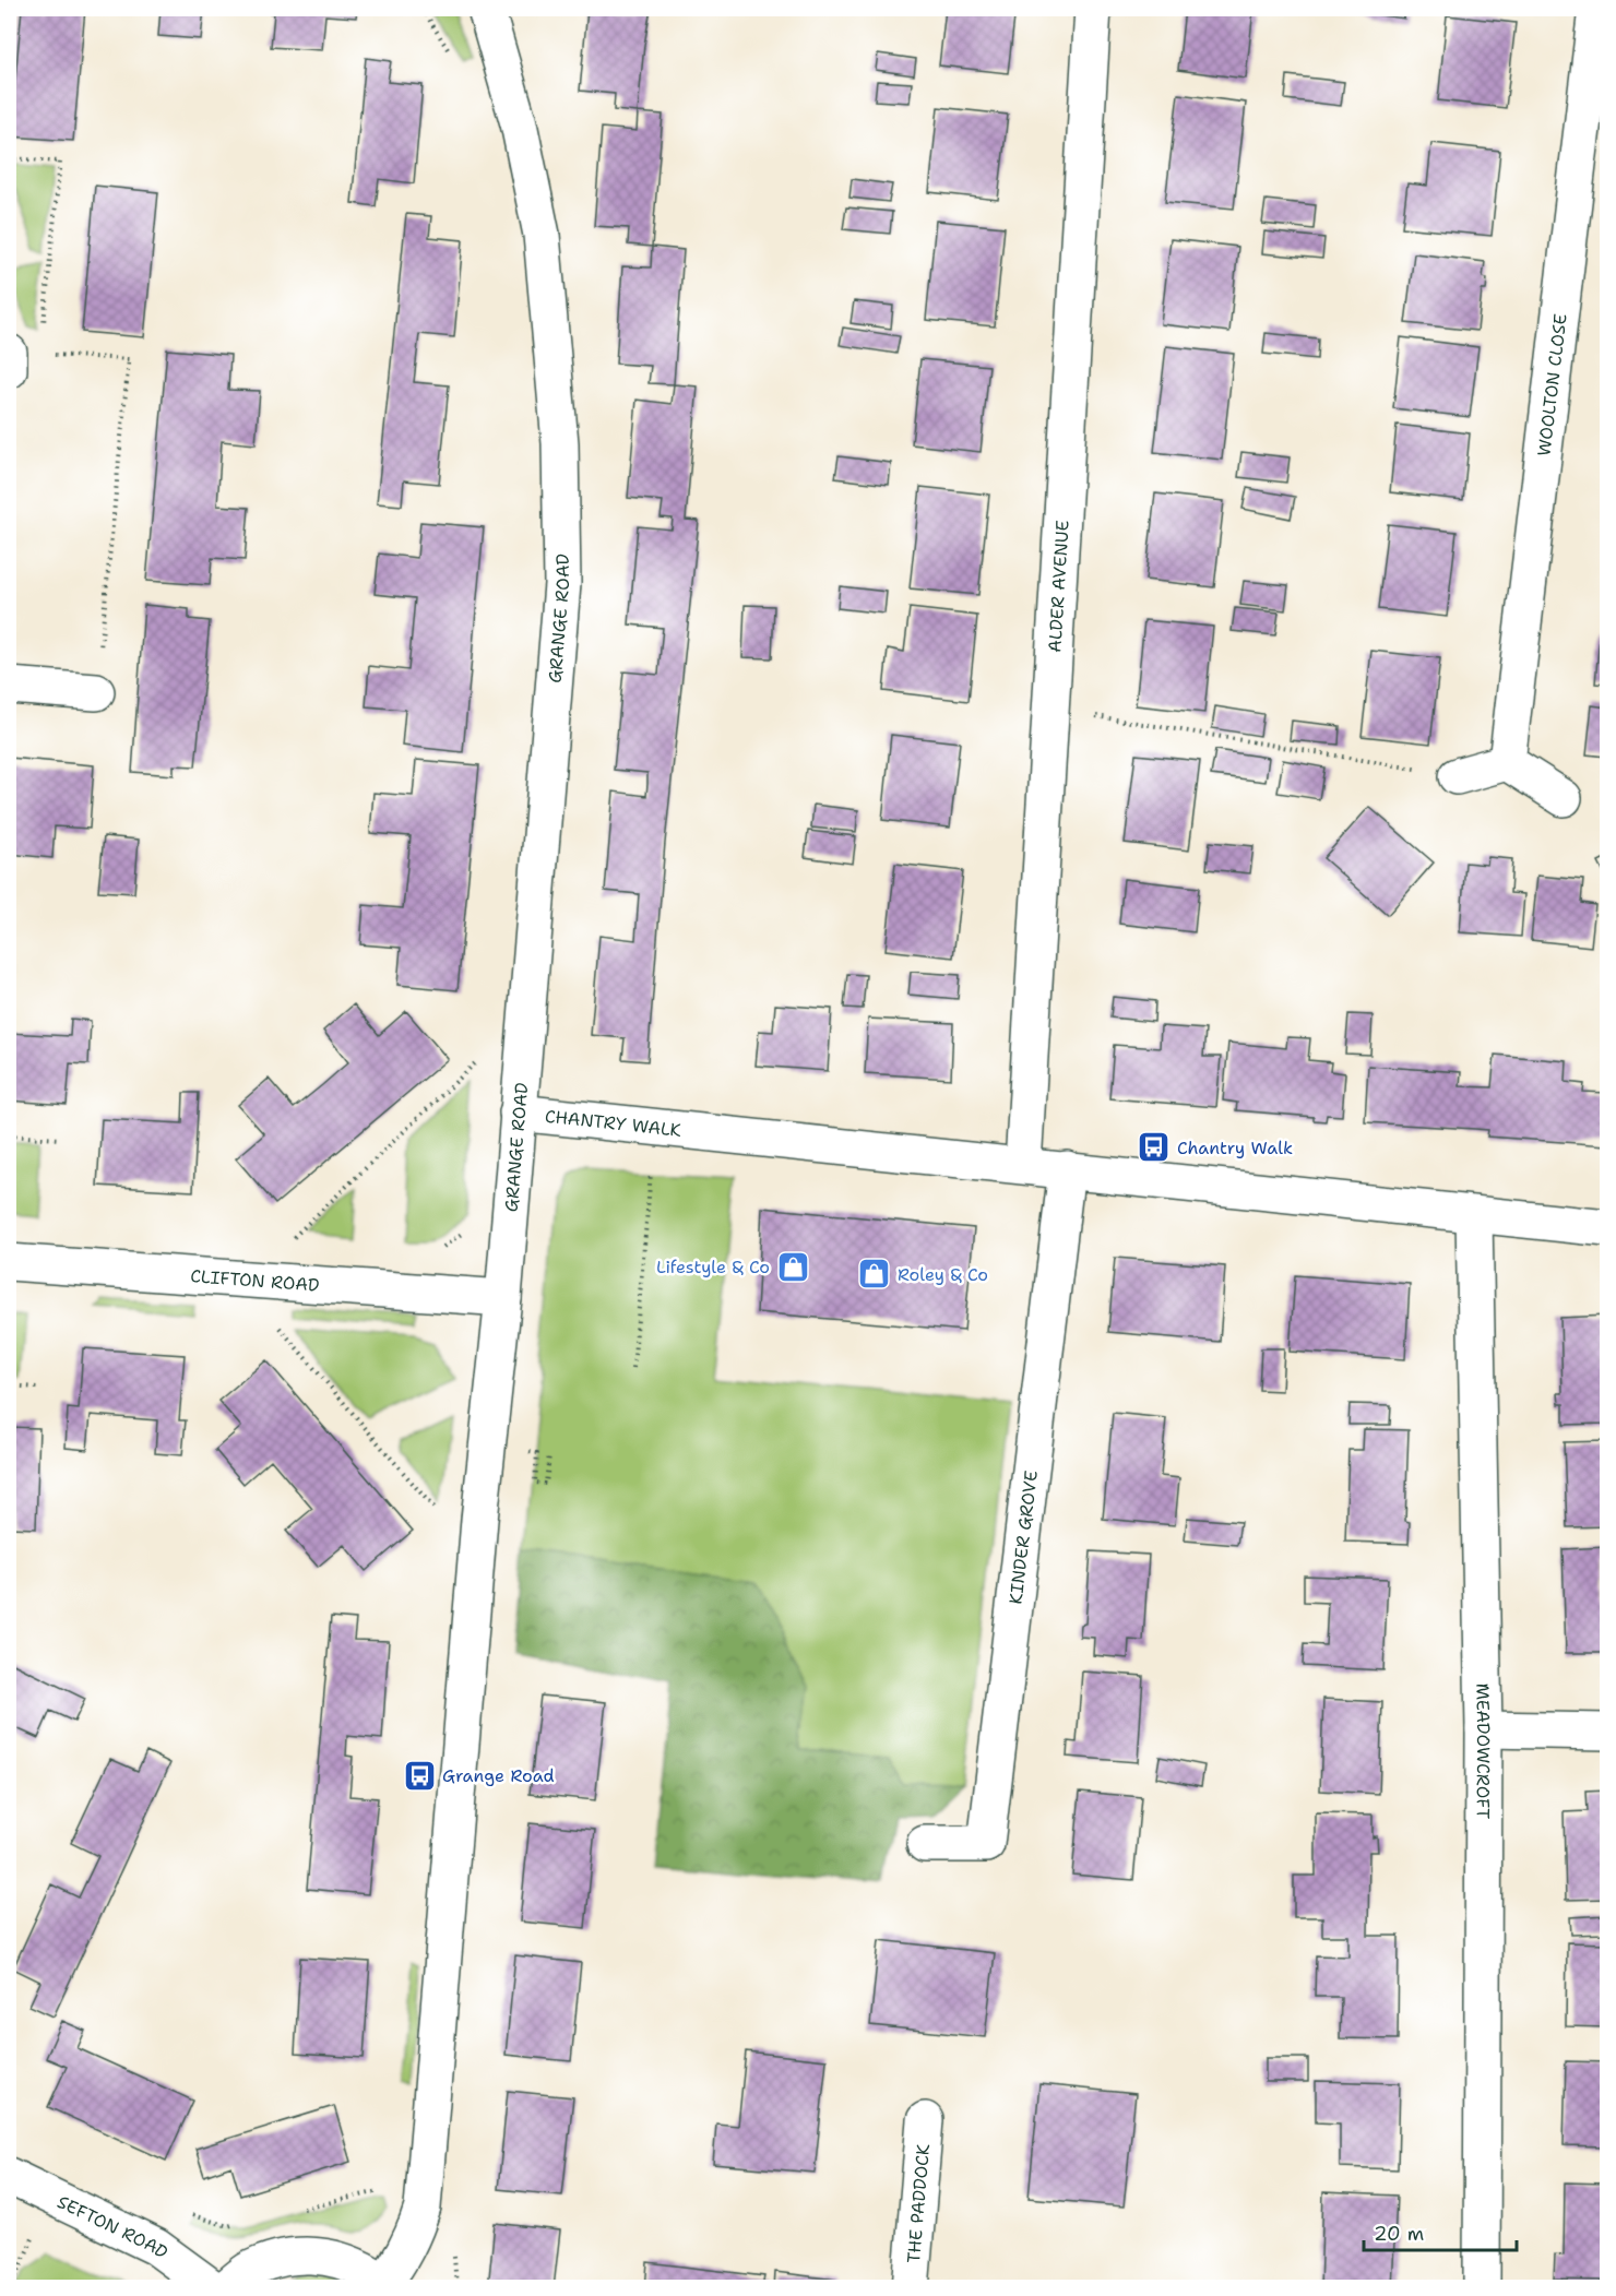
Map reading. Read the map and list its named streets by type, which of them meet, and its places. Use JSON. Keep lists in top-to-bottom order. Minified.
{"streets":{"street":["WOOLTON CLOSE","ALDER AVENUE","GRANGE ROAD","CHANTRY WALK","CLIFTON ROAD","KINDER GROVE","MEADOWCROFT","THE PADDOCK","SEFTON ROAD"]},"crossings":[["ALDER AVENUE","CHANTRY WALK"],["GRANGE ROAD","CHANTRY WALK"],["GRANGE ROAD","CLIFTON ROAD"],["CHANTRY WALK","KINDER GROVE"],["CHANTRY WALK","MEADOWCROFT"]],"places":{"bus stop":["Chantry Walk","Grange Road"],"shop":["Lifestyle & Co","Roley & Co"]},"scale_bar":"20 m"}
